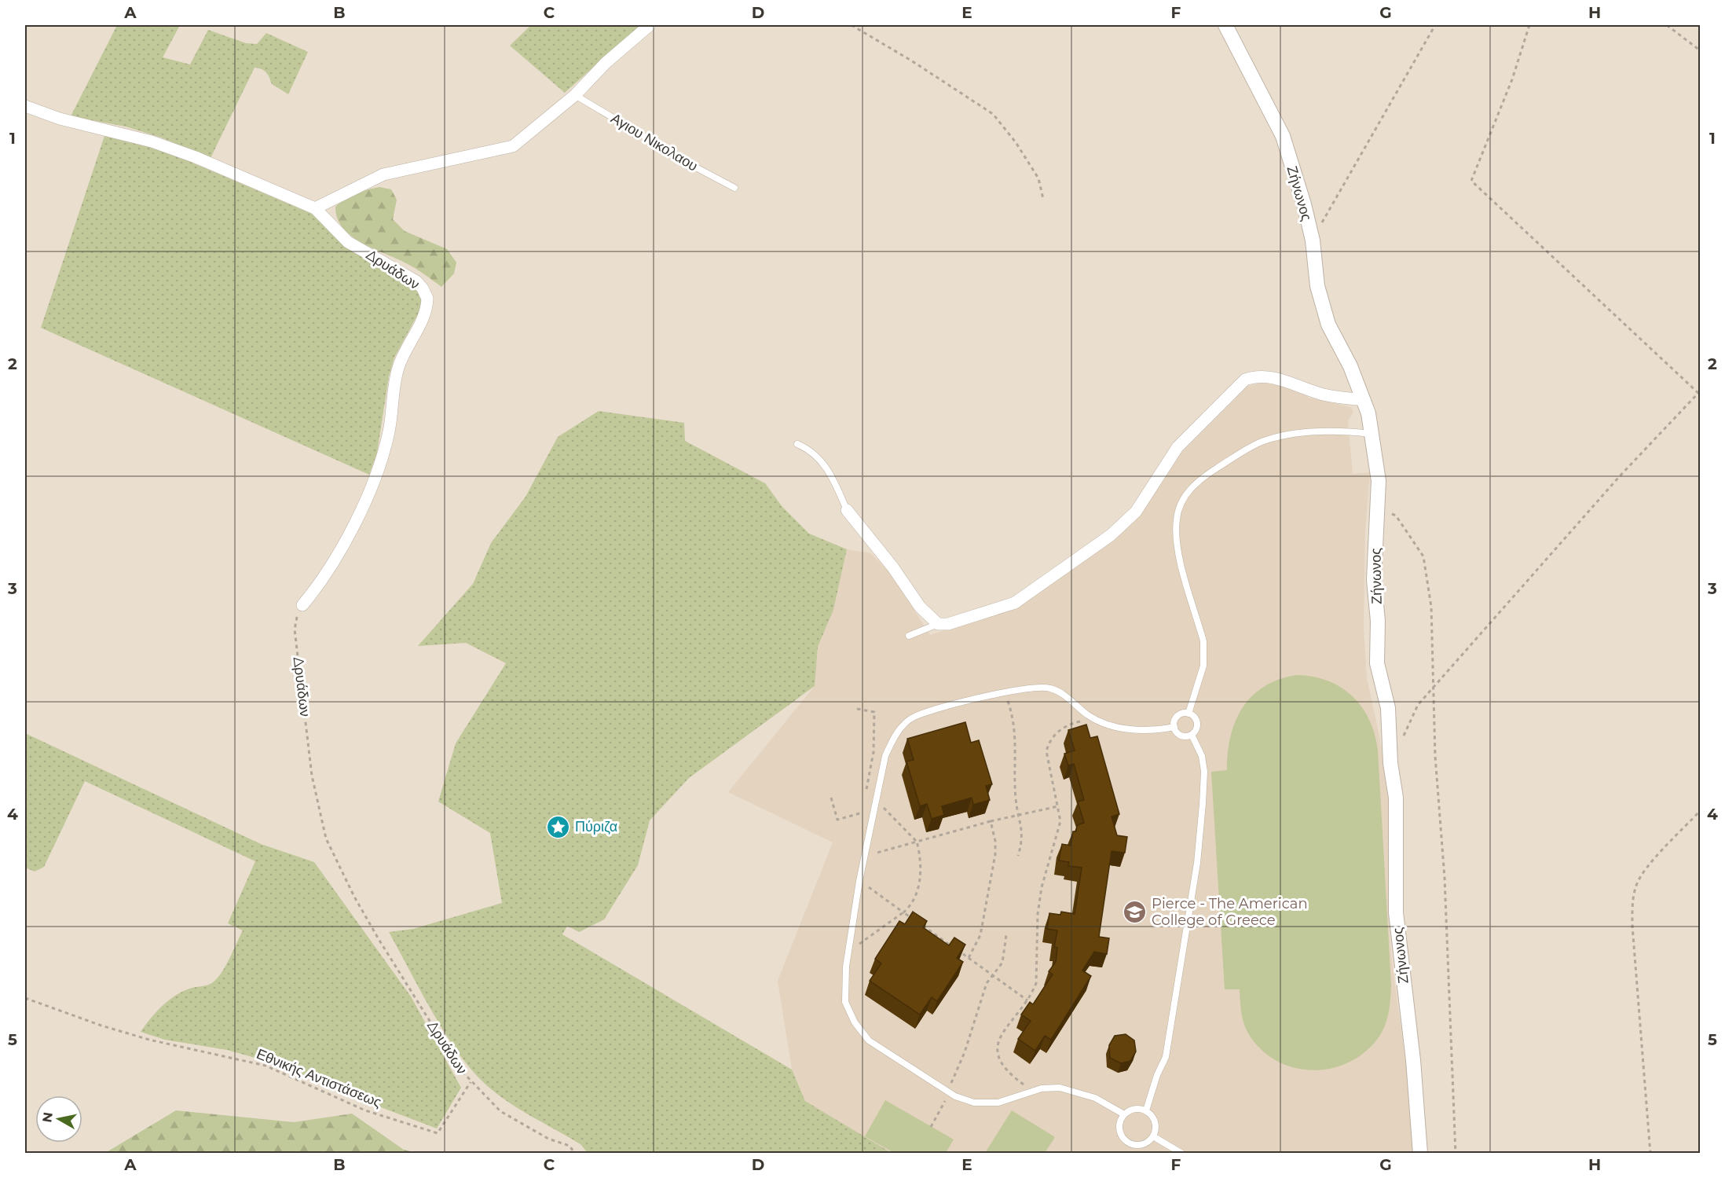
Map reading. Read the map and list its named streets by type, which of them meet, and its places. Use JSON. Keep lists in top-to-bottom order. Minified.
{"streets":{"street":["Ζήνωνος","Δρυάδων"],"lane":["Αγιου Νικολαου"],"path":["Εθνικής Αντιστάσεως"]},"crossings":[["Δρυάδων","Εθνικής Αντιστάσεως"]],"places":{"place":["Πύριζα"],"school or university":["Pierce - The American College of Greece"]},"north":"left","grid":{"columns":["A","B","C","D","E","F","G","H"],"rows":["1","2","3","4","5"]}}
